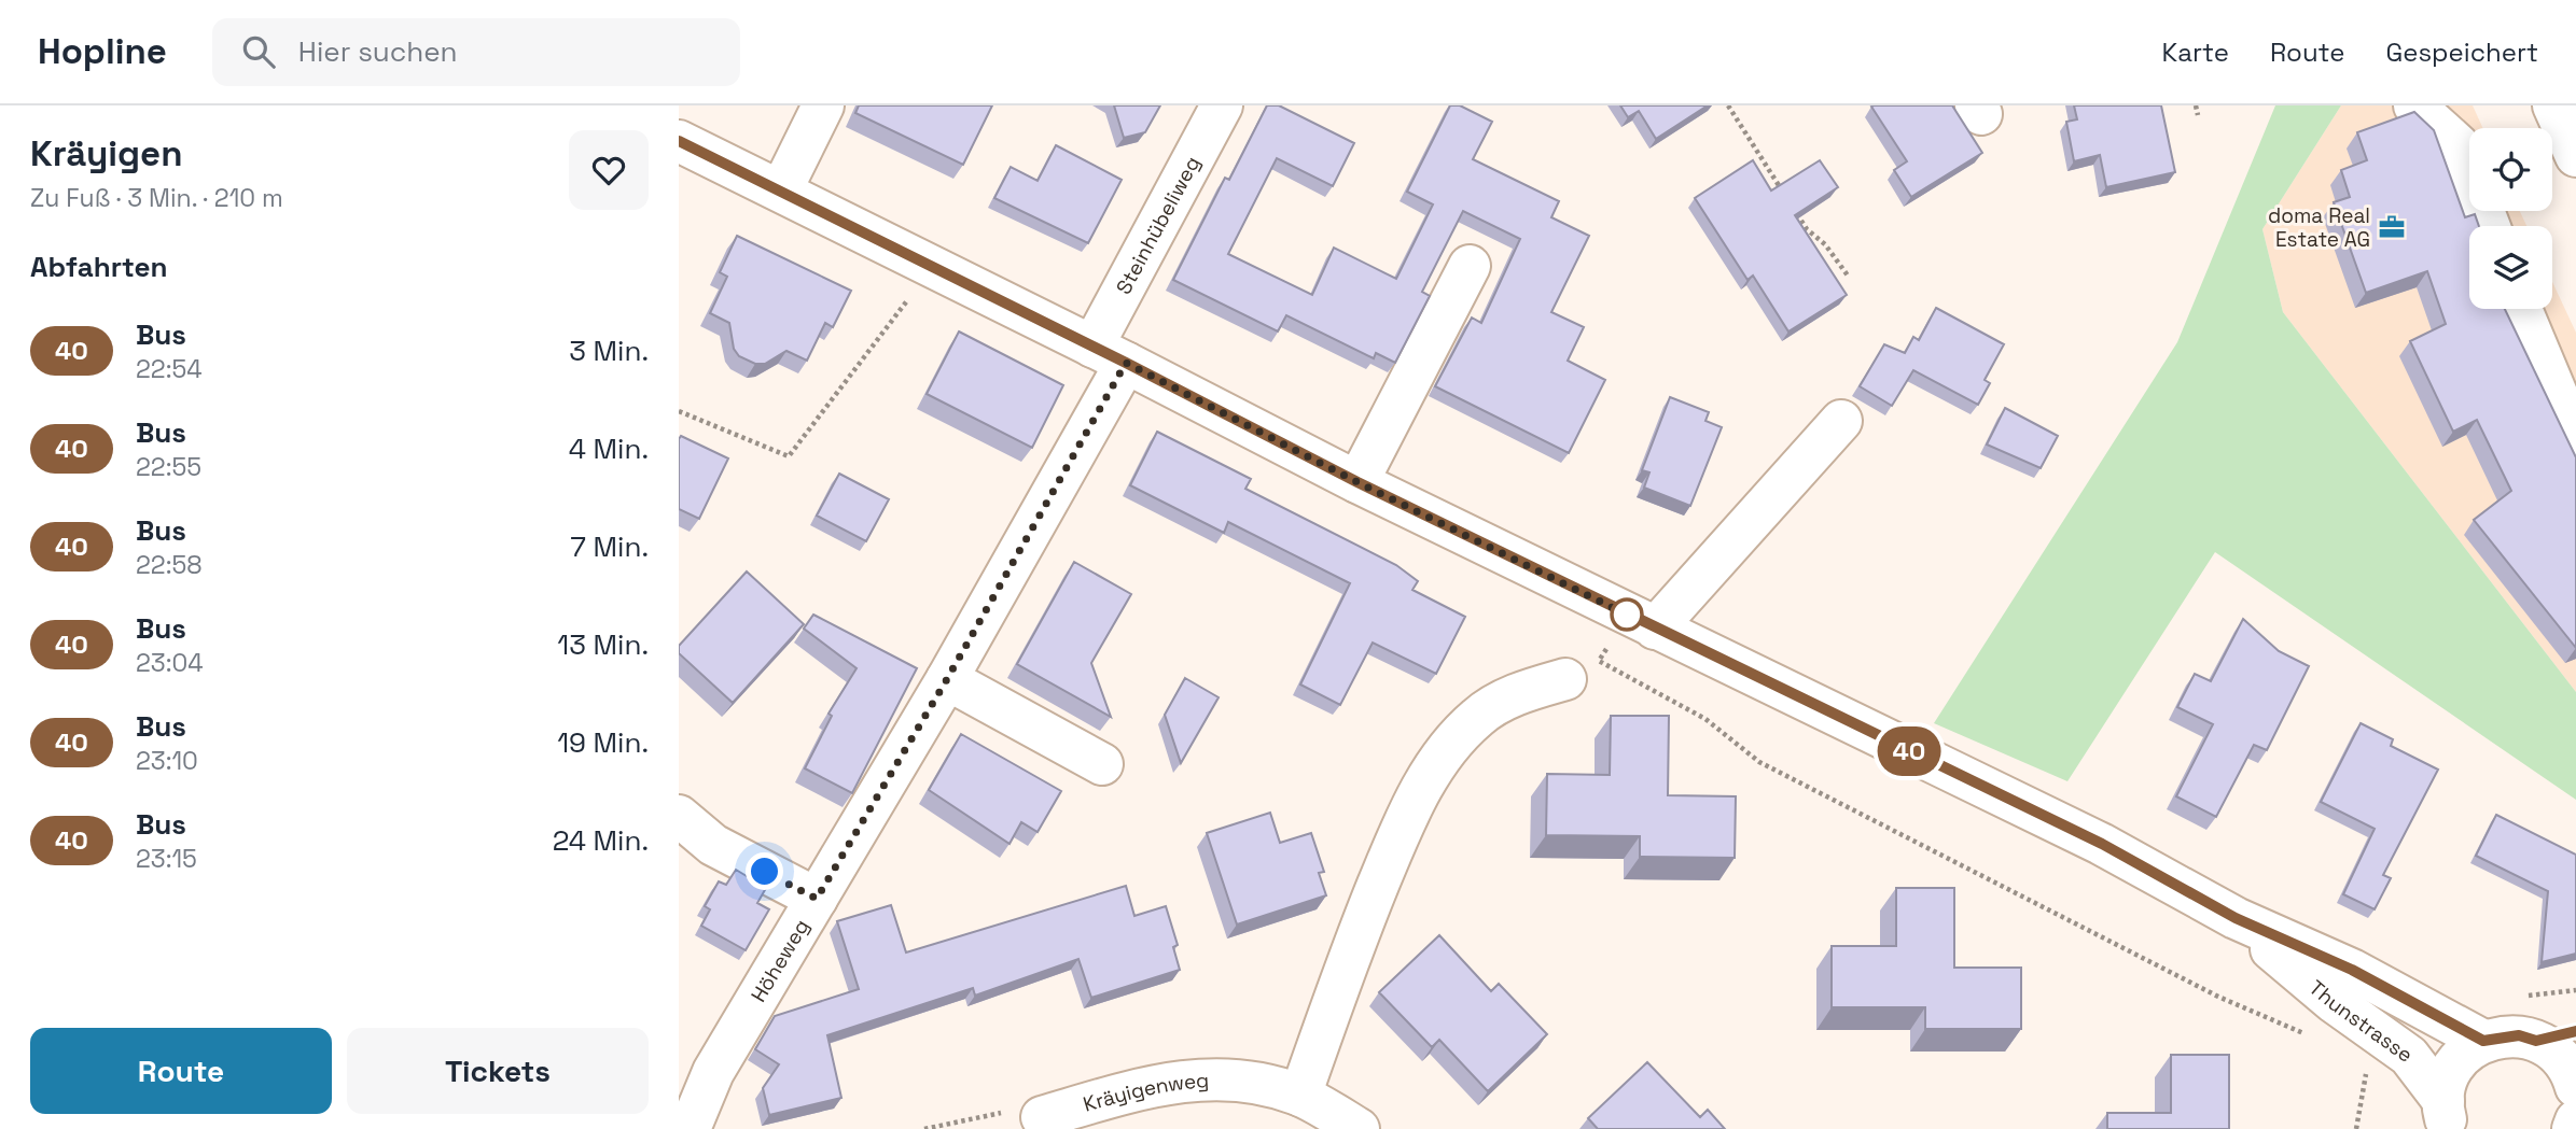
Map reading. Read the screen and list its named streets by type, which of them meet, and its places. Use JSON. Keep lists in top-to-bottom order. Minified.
{"streets":{"main road":["Steinhübeliweg","Höheweg","Thunstrasse","Kräyigenweg"]},"crossings":[["Steinhübeliweg","Höheweg"],["Steinhübeliweg","Thunstrasse"],["Höheweg","Thunstrasse"]],"places":{"office":["doma Real Estate AG"]},"lines":["bus line 40"],"page":{"header":"Hopline","search":"Hier suchen","nav":["Karte","Route","Gespeichert"],"heading":[["Kräyigen","Zu Fuß · 3 Min. · 210 m"],"Abfahrten"],"on_map":"40","list":[{"mark":"40","name":"Bus","note":"22:54","value":"3 Min."},{"mark":"40","name":"Bus","note":"22:55","value":"4 Min."},{"mark":"40","name":"Bus","note":"22:58","value":"7 Min."},{"mark":"40","name":"Bus","note":"23:04","value":"13 Min."},{"mark":"40","name":"Bus","note":"23:10","value":"19 Min."},{"mark":"40","name":"Bus","note":"23:15","value":"24 Min."}],"buttons":["Route","Tickets"]}}
